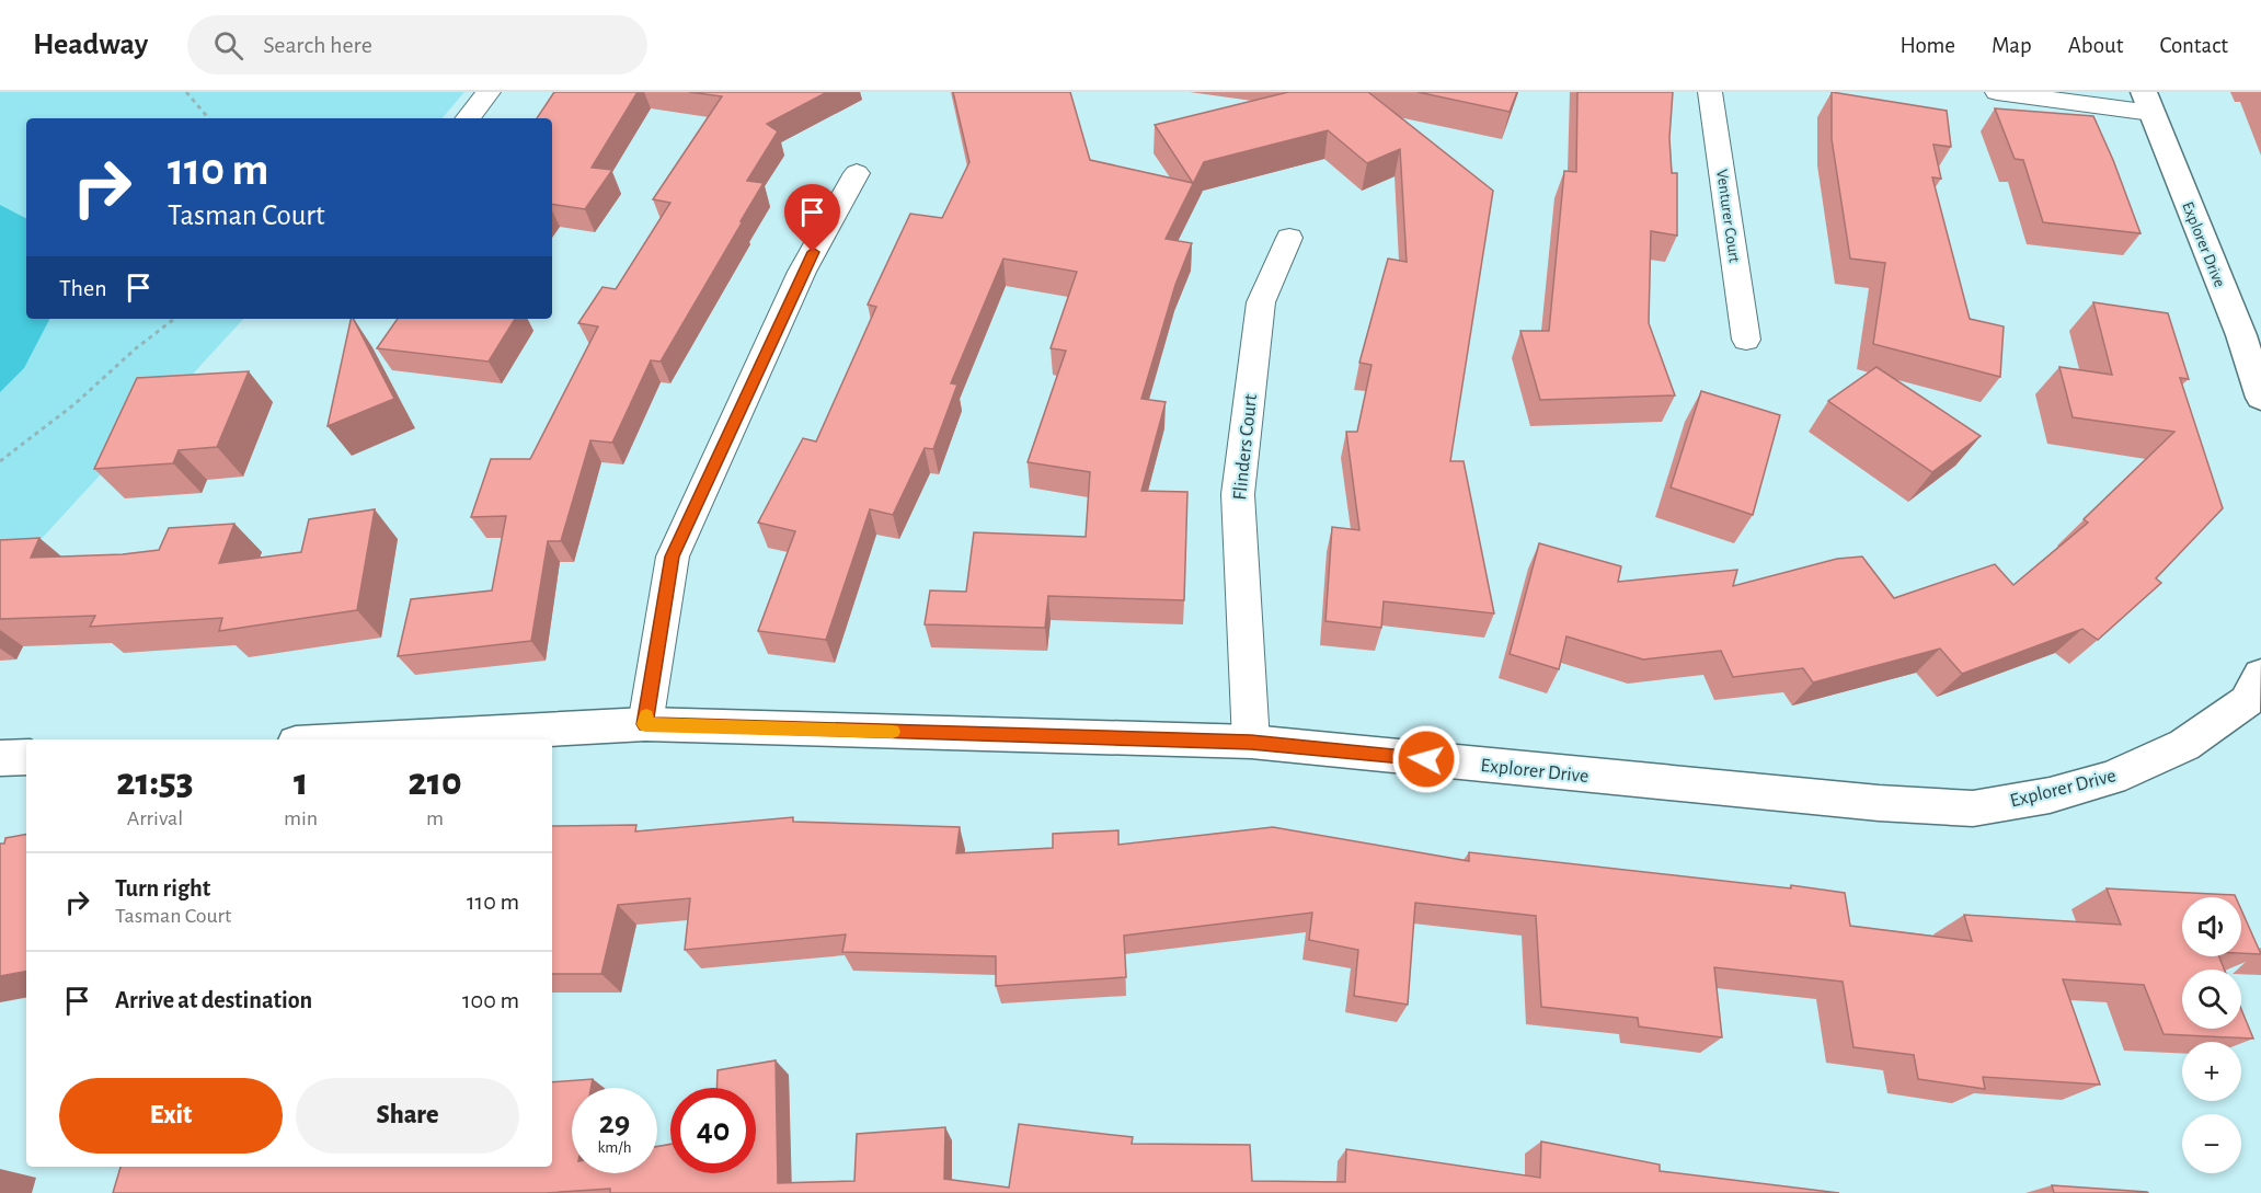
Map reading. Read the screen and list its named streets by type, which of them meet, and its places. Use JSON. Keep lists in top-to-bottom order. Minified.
{"streets":{"street":["Venturer Court","Explorer Drive","Flinders Court"]},"crossings":[["Explorer Drive","Flinders Court"]],"page":{"header":"Headway","search":"Search here","nav":["Home","Map","About","Contact"],"turn":["110 m","Tasman Court"],"then":"Then","eta":["21:53","Arrival","1","min","210","m"],"list":[{"name":"Turn right","note":"Tasman Court","value":"110 m"},{"name":"Arrive at destination","value":"100 m"}],"map_buttons":["+","−"],"buttons":["Exit","Share"],"speed":"29 km/h","limit":"40"}}
